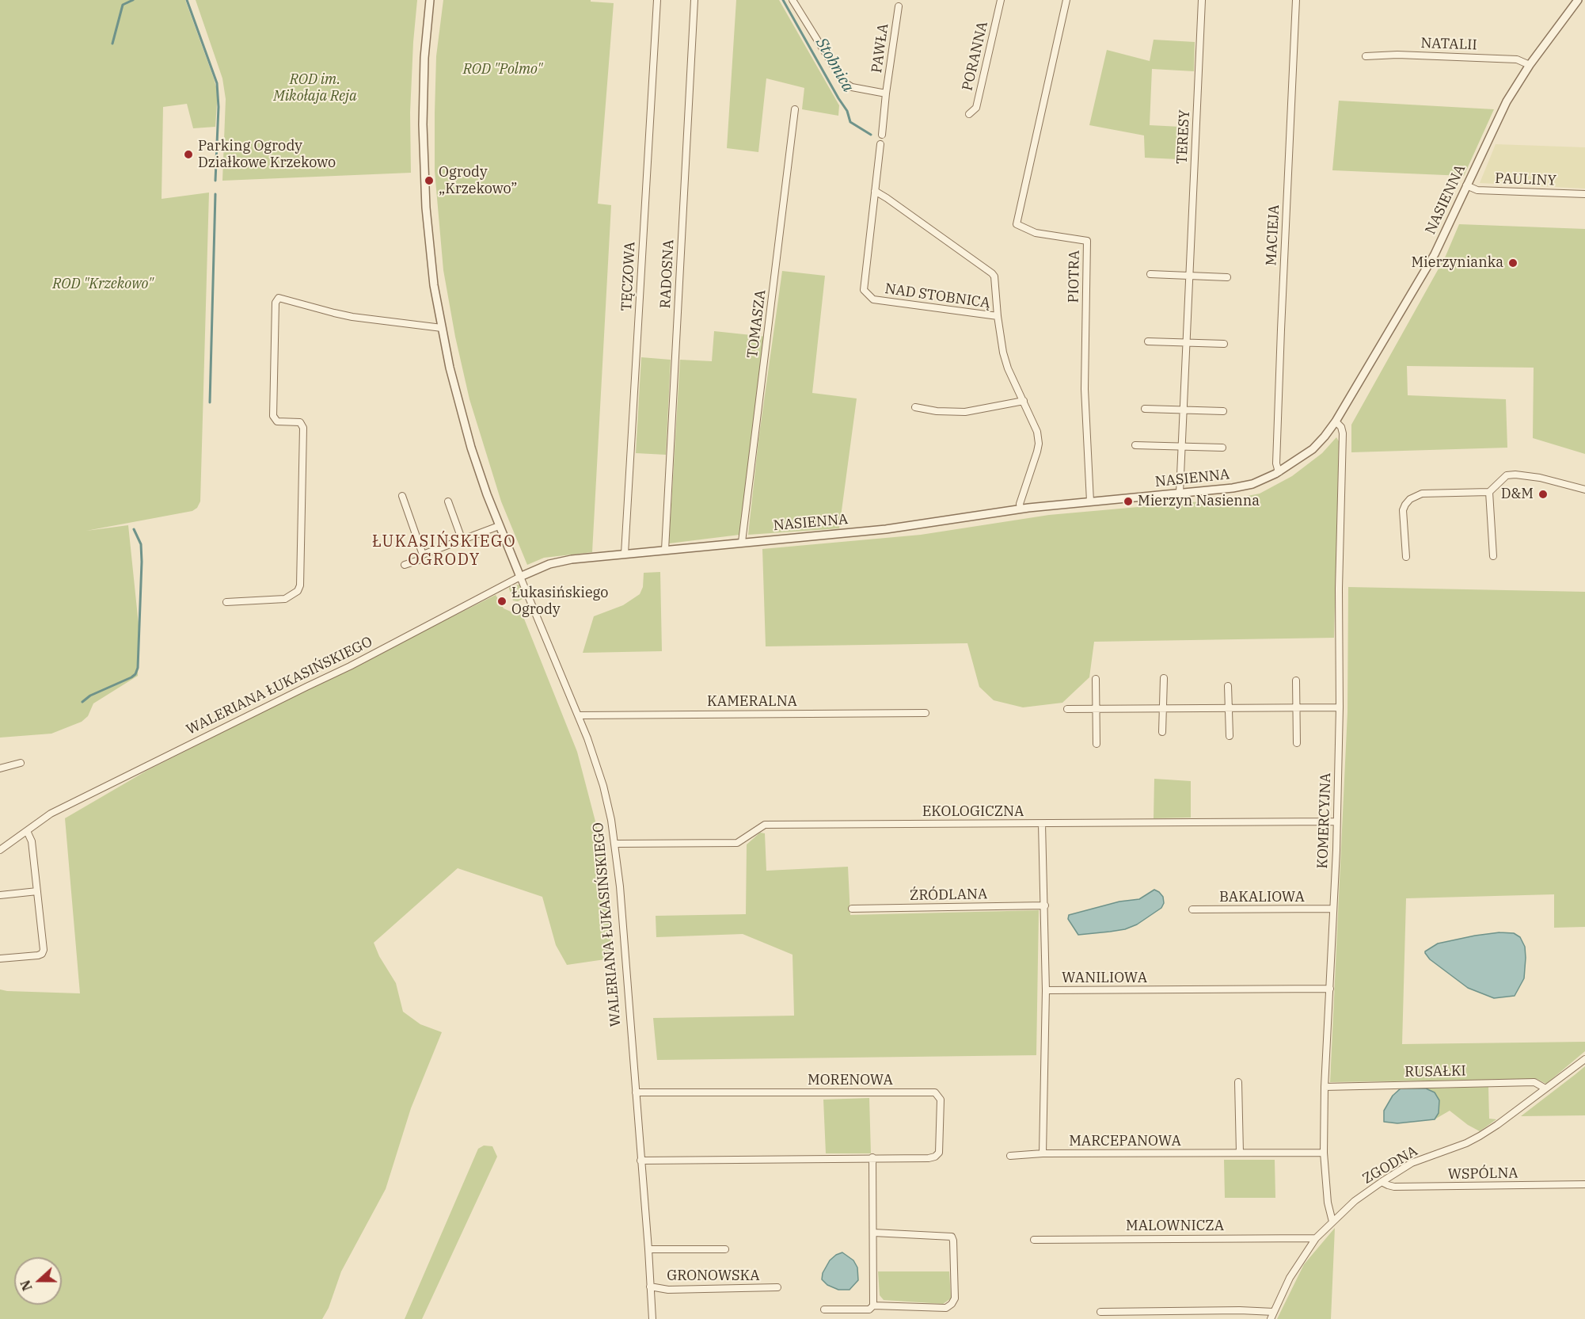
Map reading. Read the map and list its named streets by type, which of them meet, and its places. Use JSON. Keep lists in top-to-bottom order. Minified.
{"streets":{"street":["NATALII","PAWŁA","PORANNA","TERESY","PAULINY","NASIENNA","MACIEJA","RADOSNA","TĘCZOWA","PIOTRA","NAD STOBNICĄ","TOMASZA","WALERIANA ŁUKASIŃSKIEGO","KAMERALNA","EKOLOGICZNA","KOMERCYJNA","ŹRÓDLANA","BAKALIOWA","WANILIOWA","RUSAŁKI","MORENOWA","MARCEPANOWA","ZGODNA","WSPÓLNA","MALOWNICZA","GRONOWSKA"]},"crossings":[["NATALII","NASIENNA"],["TERESY","NASIENNA"],["PAULINY","NASIENNA"],["NASIENNA","MACIEJA"],["NASIENNA","RADOSNA"],["NASIENNA","TĘCZOWA"],["NASIENNA","PIOTRA"],["NASIENNA","NAD STOBNICĄ"],["NASIENNA","TOMASZA"],["NASIENNA","WALERIANA ŁUKASIŃSKIEGO"],["NASIENNA","KOMERCYJNA"],["WALERIANA ŁUKASIŃSKIEGO","KAMERALNA"],["WALERIANA ŁUKASIŃSKIEGO","EKOLOGICZNA"],["WALERIANA ŁUKASIŃSKIEGO","MORENOWA"],["WALERIANA ŁUKASIŃSKIEGO","GRONOWSKA"],["EKOLOGICZNA","KOMERCYJNA"],["EKOLOGICZNA","WANILIOWA"],["KOMERCYJNA","BAKALIOWA"],["KOMERCYJNA","WANILIOWA"],["KOMERCYJNA","RUSAŁKI"],["KOMERCYJNA","MARCEPANOWA"],["KOMERCYJNA","ZGODNA"],["ŹRÓDLANA","WANILIOWA"],["RUSAŁKI","ZGODNA"],["ZGODNA","WSPÓLNA"],["ZGODNA","MALOWNICZA"]],"districts":["ŁUKASIŃSKIEGO OGRODY"],"water":["Stobnica"],"parks":["ROD \"Polmo\"","ROD im. Mikołaja Reja","ROD \"Krzekowo\""],"places":["Parking Ogrody Działkowe Krzekowo","Ogrody „Krzekowo”","Mierzynianka","D&M","Mierzyn Nasienna","Łukasińskiego Ogrody"],"north":"left"}
